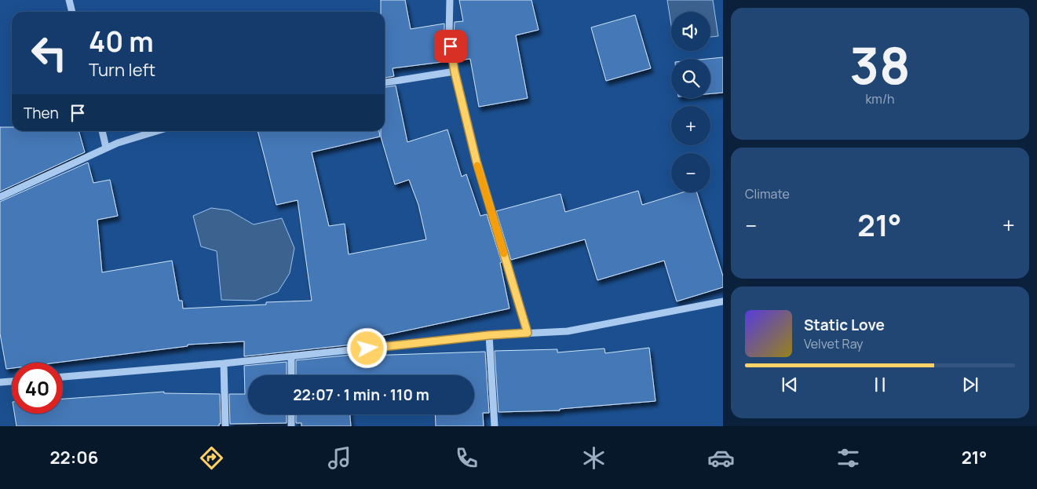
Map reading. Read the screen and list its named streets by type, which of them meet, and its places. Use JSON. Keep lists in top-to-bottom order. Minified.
{"page":{"tile":[["38","km/h"],"Climate"],"map_buttons":["+","−"],"turn":["40 m","Turn left"],"then":"Then","heat":["−","21°","+"],"song":["Static Love","Velvet Ray"],"limit":"40","trip":"22:07 · 1 min · 110 m","tabs":["22:06","21°"]}}
